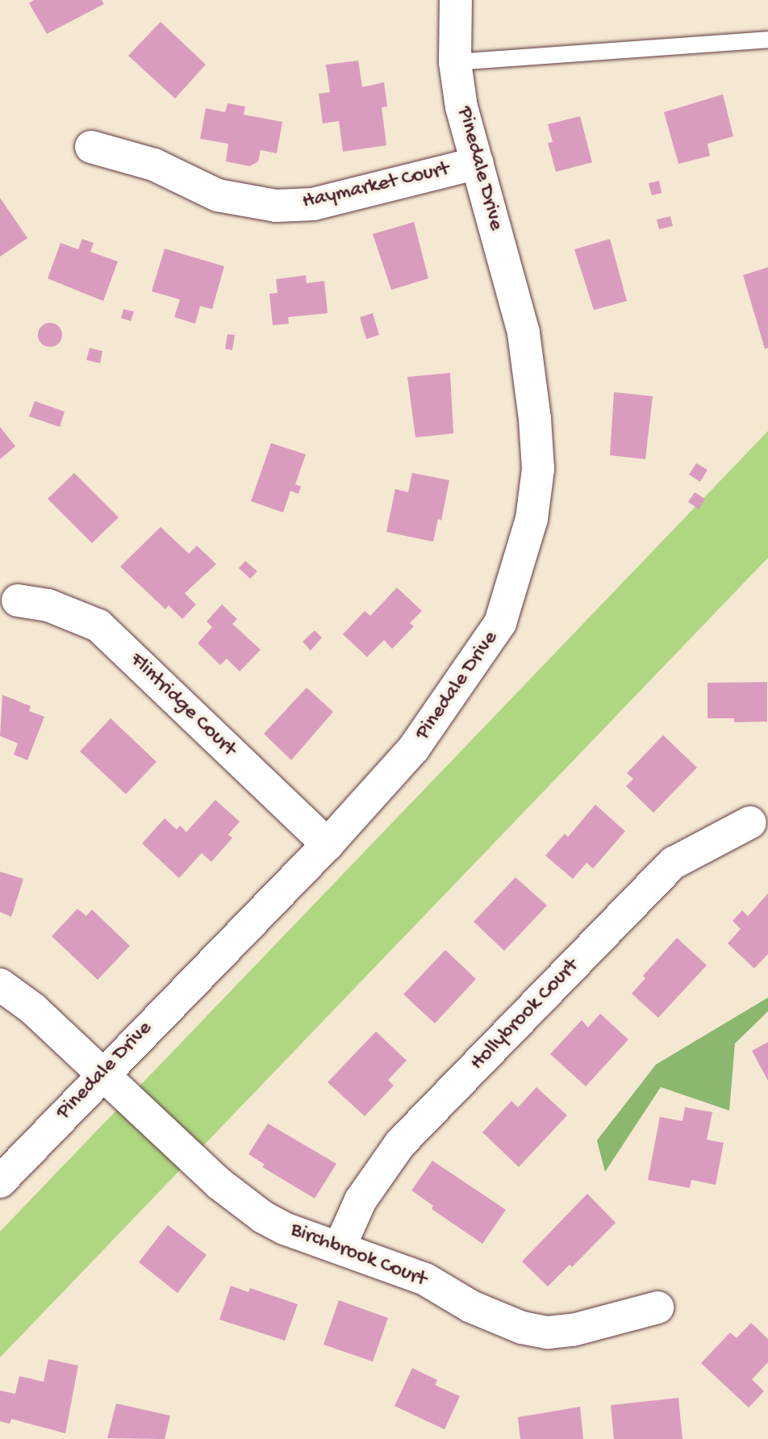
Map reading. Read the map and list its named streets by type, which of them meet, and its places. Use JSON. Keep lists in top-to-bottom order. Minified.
{"streets":{"street":["Pinedale Drive","Haymarket Court","Flintridge Court","Hollybrook Court","Birchbrook Court"]},"crossings":[["Pinedale Drive","Haymarket Court"],["Pinedale Drive","Flintridge Court"],["Pinedale Drive","Birchbrook Court"],["Hollybrook Court","Birchbrook Court"]]}
